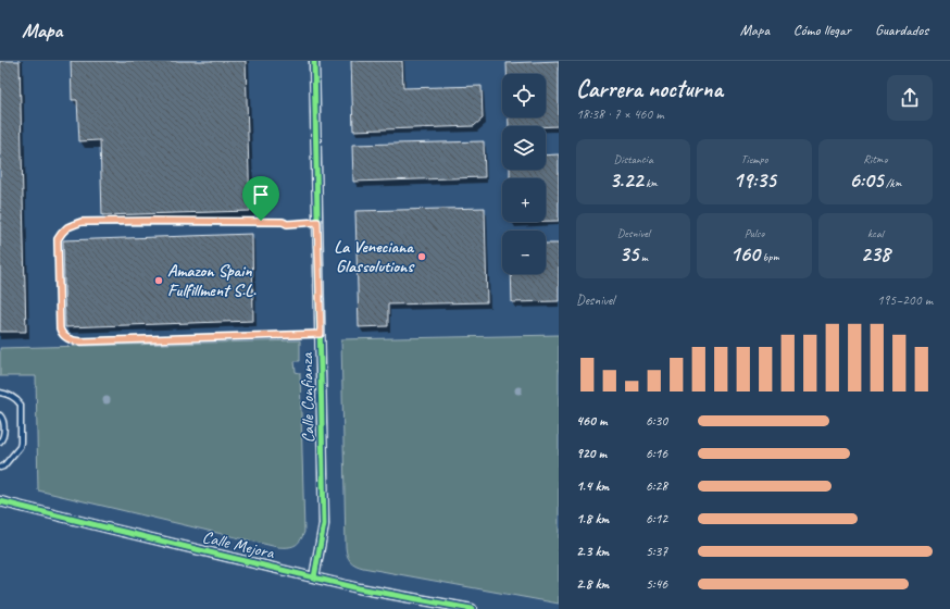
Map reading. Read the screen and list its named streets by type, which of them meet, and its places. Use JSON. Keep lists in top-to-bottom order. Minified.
{"streets":{"street":["Calle Confianza","Calle Mejora"]},"crossings":[["Calle Confianza","Calle Mejora"]],"places":["La Veneciana Glassolutions","Amazon Spain Fulfillment S.L."],"page":{"header":"Mapa","nav":["Mapa","Cómo llegar","Guardados"],"heading":["Carrera nocturna","18:38 · 7 × 460 m"],"map_buttons":["+","−"],"stats":[["Distancia","3.22 km"],["Tiempo","19:35"],["Ritmo","6:05 /km"],["Desnivel","35 m"],["Pulso","160 bpm"],["kcal","238"]],"chart":["Desnivel","195–200 m"],"list":[{"name":"460 m","note":"6:30"},{"name":"920 m","note":"6:16"},{"name":"1.4 km","note":"6:28"},{"name":"1.8 km","note":"6:12"},{"name":"2.3 km","note":"5:37"},{"name":"2.8 km","note":"5:46"}]}}
